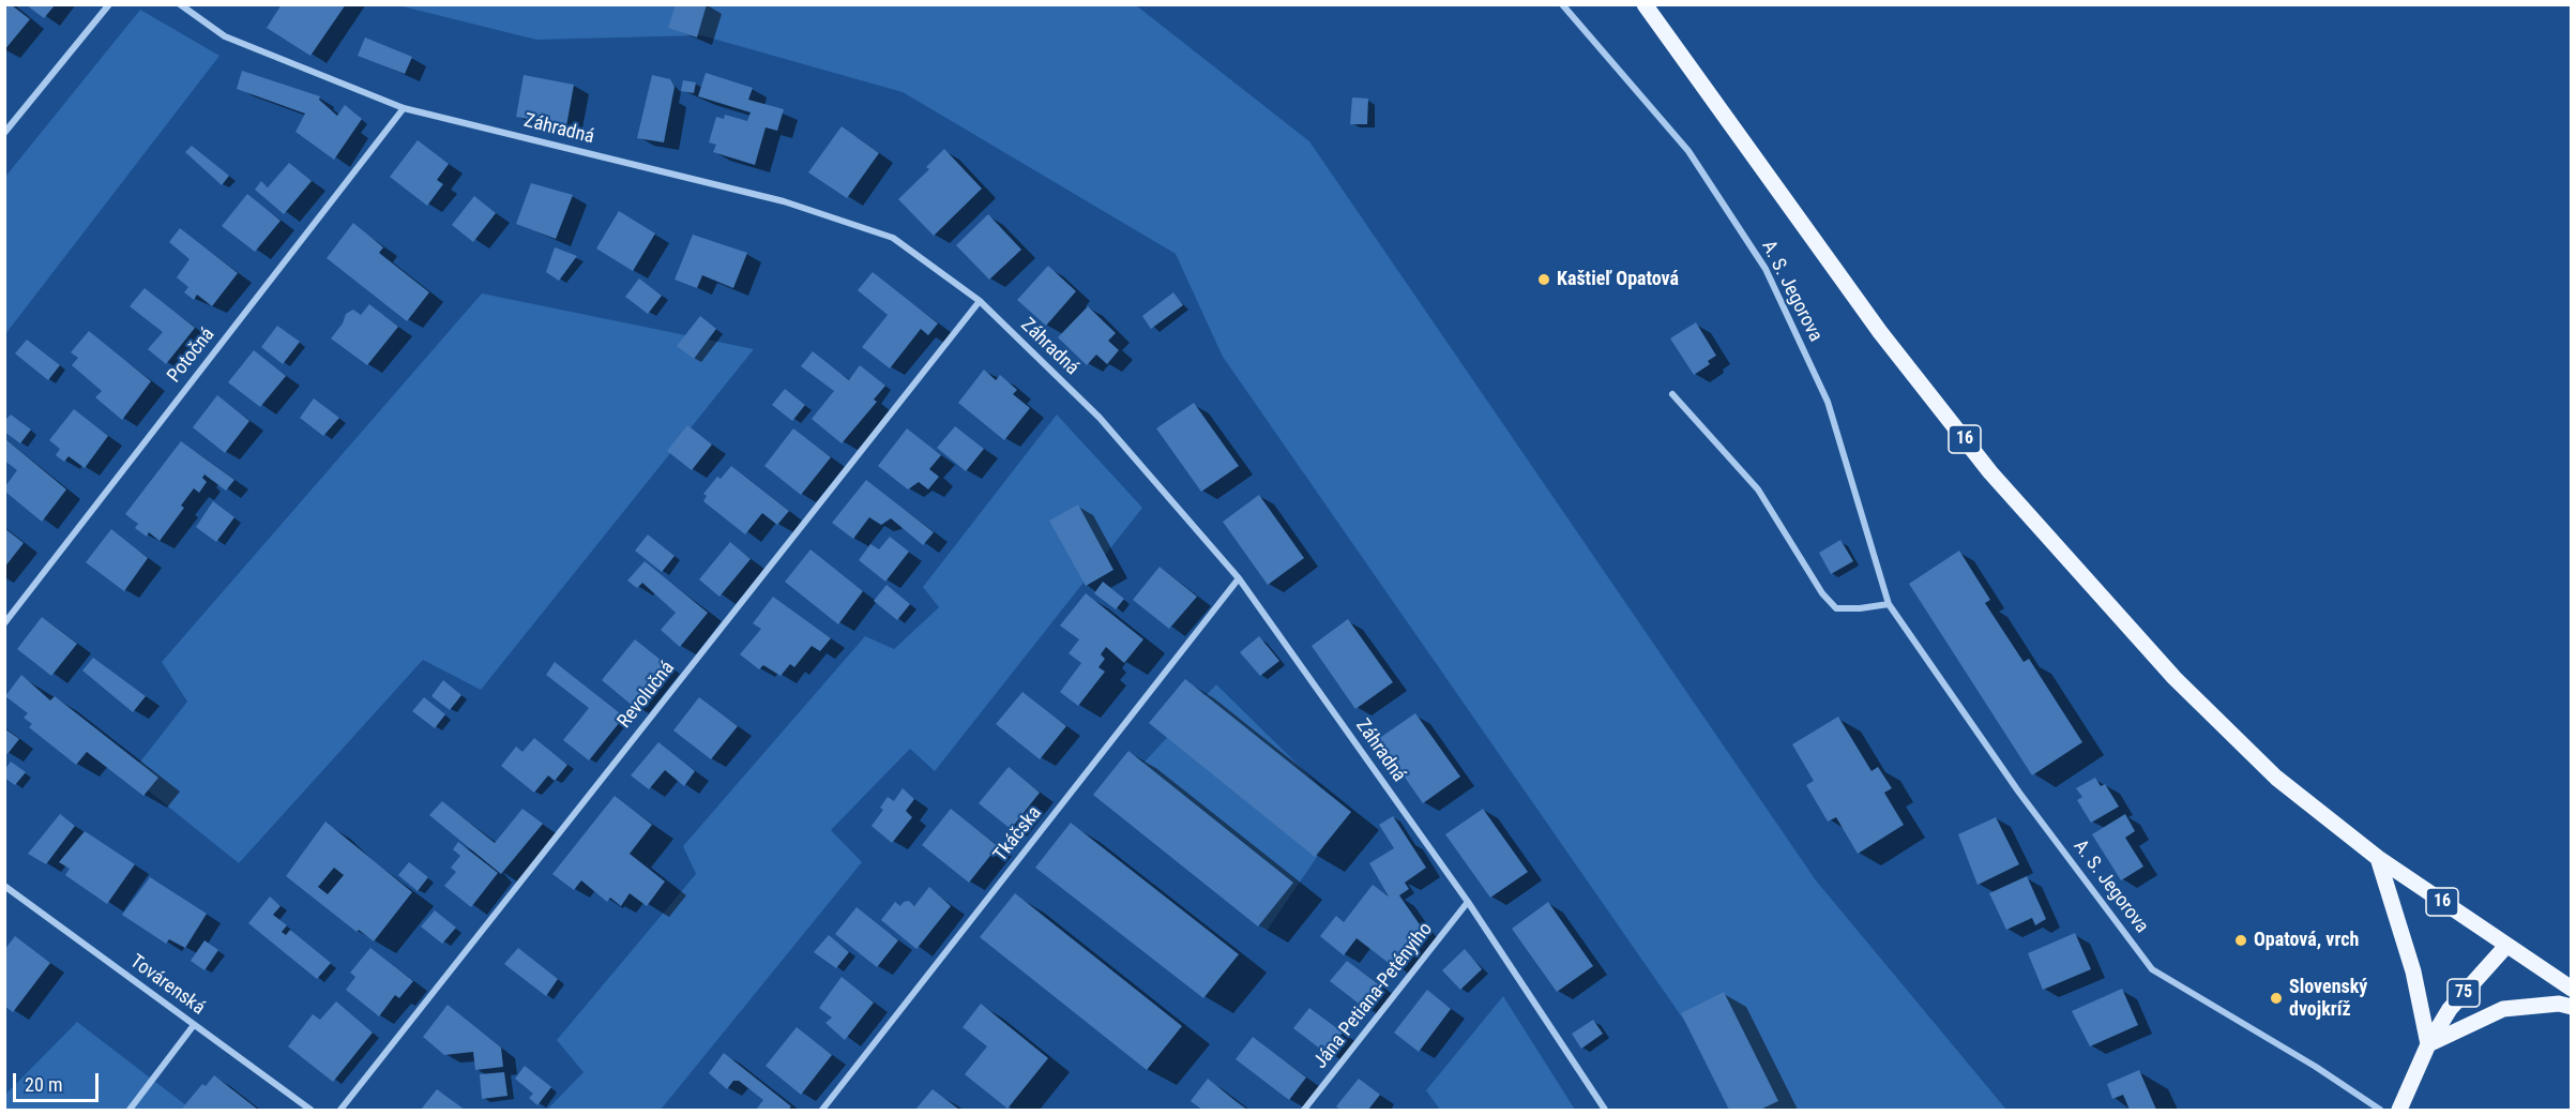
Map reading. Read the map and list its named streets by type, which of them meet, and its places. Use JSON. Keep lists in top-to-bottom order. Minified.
{"streets":{"main road":["16","75"],"street":["Záhradná","A. S. Jegorova","Potočná","Revolučná","Tkáčska","Továrenská","Jána Petiana-Petényiho"]},"crossings":[["Záhradná","Potočná"],["Záhradná","Revolučná"],["Záhradná","Tkáčska"],["Záhradná","Jána Petiana-Petényiho"],["16","75"]],"places":["Kaštieľ Opatová","Opatová, vrch","Slovenský dvojkríž"],"scale_bar":"20 m"}
